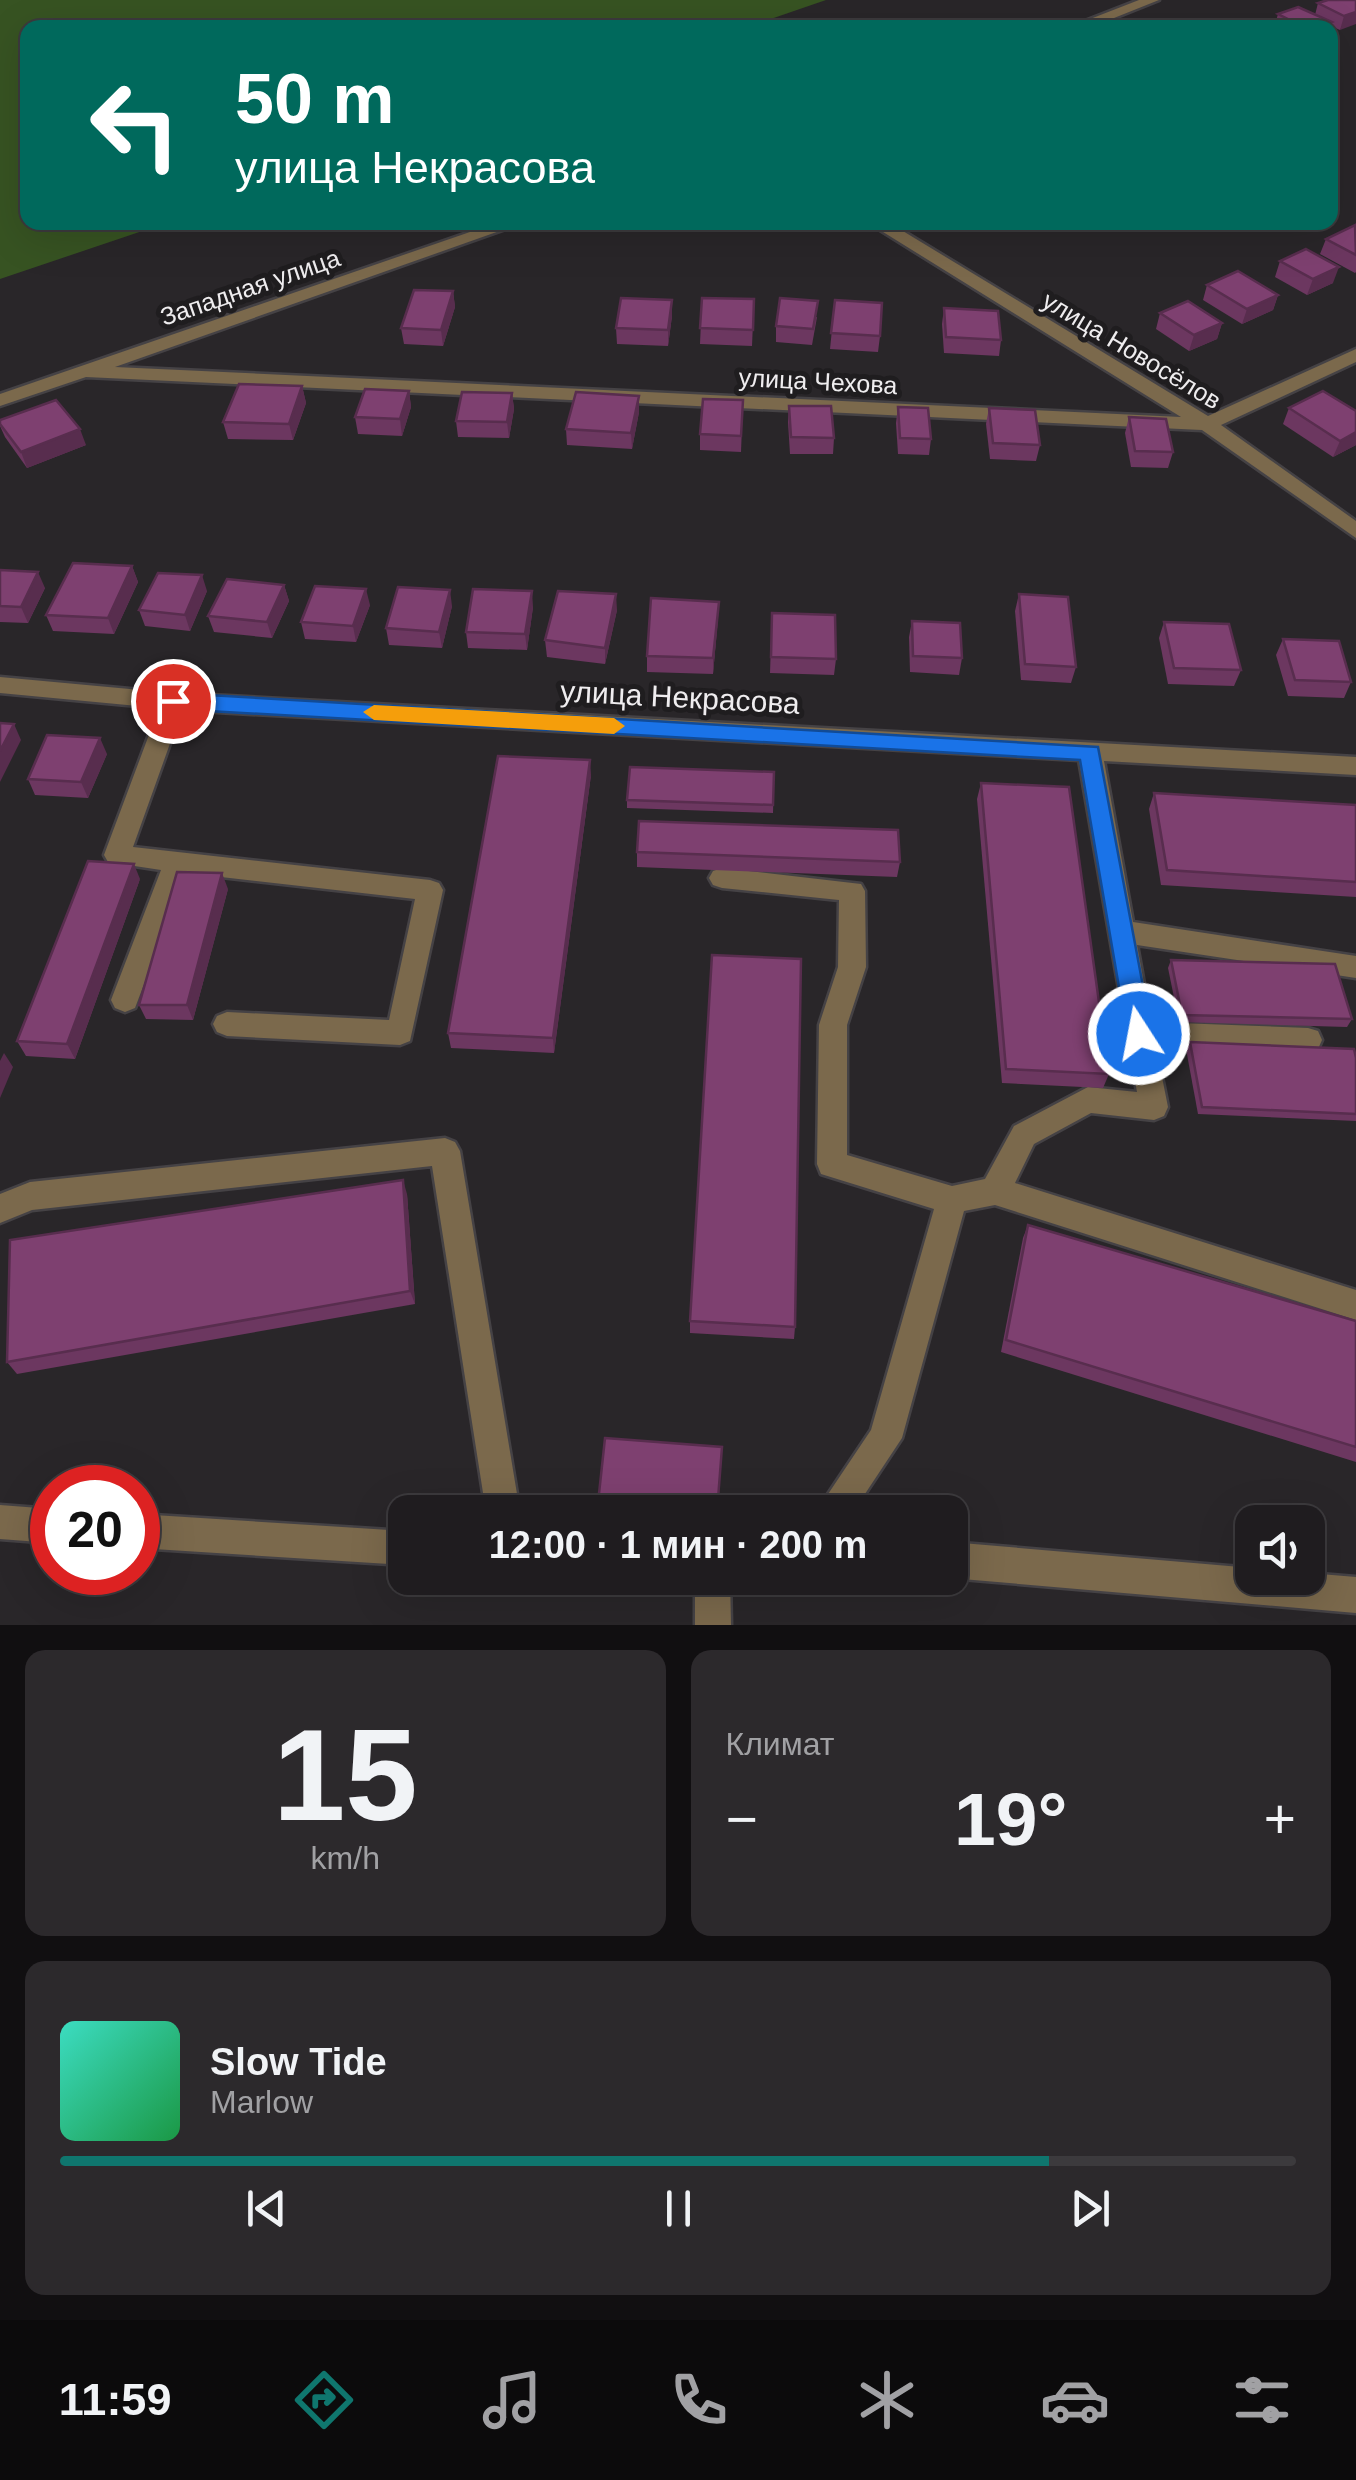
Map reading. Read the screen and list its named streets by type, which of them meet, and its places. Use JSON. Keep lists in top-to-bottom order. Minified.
{"streets":{"street":["Западная улица","улица Новосёлов","улица Чехова","улица Некрасова"]},"crossings":[["Западная улица","улица Чехова"],["улица Новосёлов","улица Чехова"]],"page":{"turn":["50 m","улица Некрасова"],"limit":"20","trip":"12:00 · 1 мин · 200 m","tile":[["15","km/h"],"Климат"],"heat":["−","19°","+"],"song":["Slow Tide","Marlow"],"tabs":"11:59"}}
